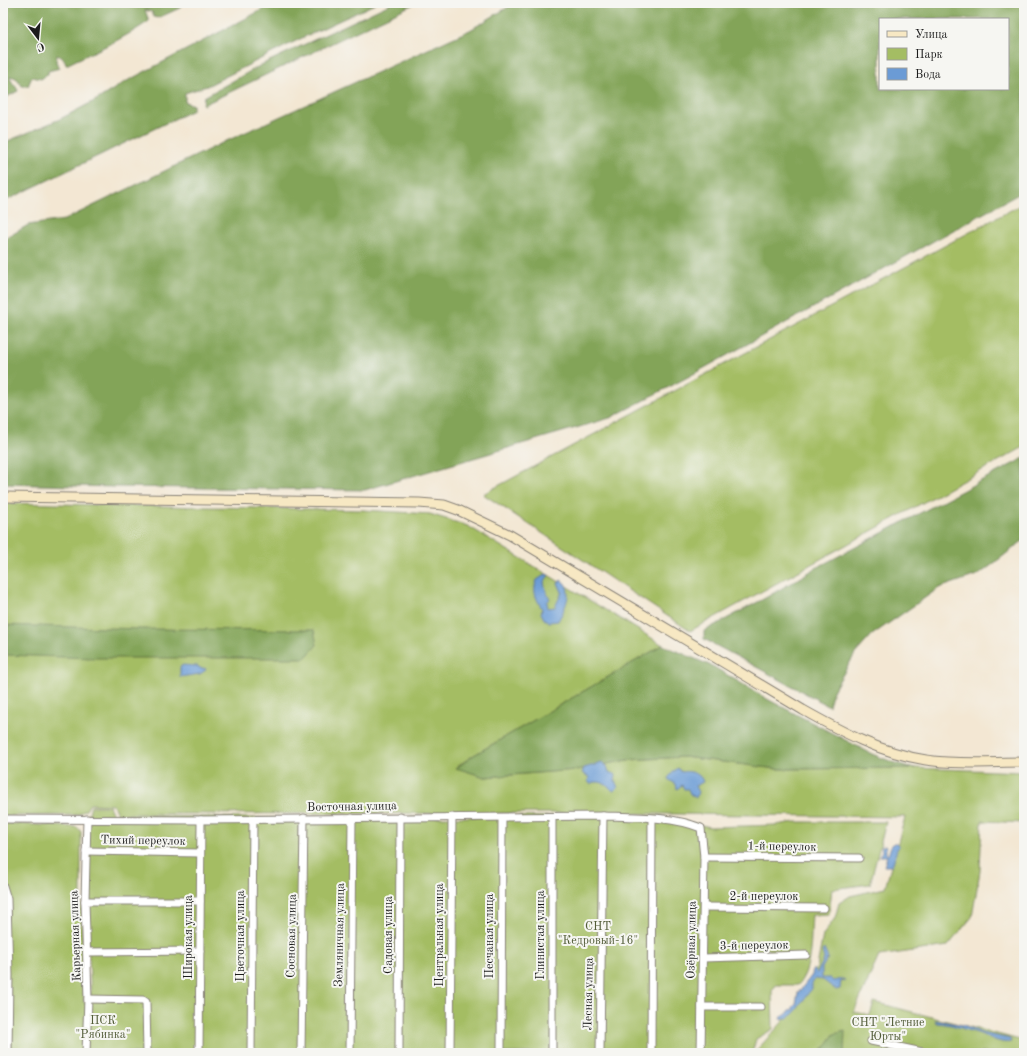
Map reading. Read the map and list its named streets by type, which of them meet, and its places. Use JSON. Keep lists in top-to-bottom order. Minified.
{"streets":{"street":["Восточная улица","Тихий переулок","1-й переулок","2-й переулок","Земляничная улица","Садовая улица","Центральная улица","Глинистая улица","Карьерная улица","Цветочная улица","Сосновая улица","Песчаная улица","Широкая улица","Озёрная улица","3-й переулок","Лесная улица"]},"crossings":[["Восточная улица","Земляничная улица"],["Восточная улица","Садовая улица"],["Восточная улица","Центральная улица"],["Восточная улица","Глинистая улица"],["Восточная улица","Карьерная улица"],["Восточная улица","Цветочная улица"],["Восточная улица","Сосновая улица"],["Восточная улица","Песчаная улица"],["Восточная улица","Широкая улица"],["Восточная улица","Озёрная улица"],["Восточная улица","Лесная улица"],["Тихий переулок","Карьерная улица"],["Тихий переулок","Широкая улица"],["1-й переулок","Озёрная улица"],["2-й переулок","Озёрная улица"],["Озёрная улица","3-й переулок"]],"parks":["СНТ \"Кедровый-16\"","ПСК \"Рябинка\"","СНТ \"Летние Юрты\""],"legend":["Улица","Парк","Вода"],"north":"bottom"}
